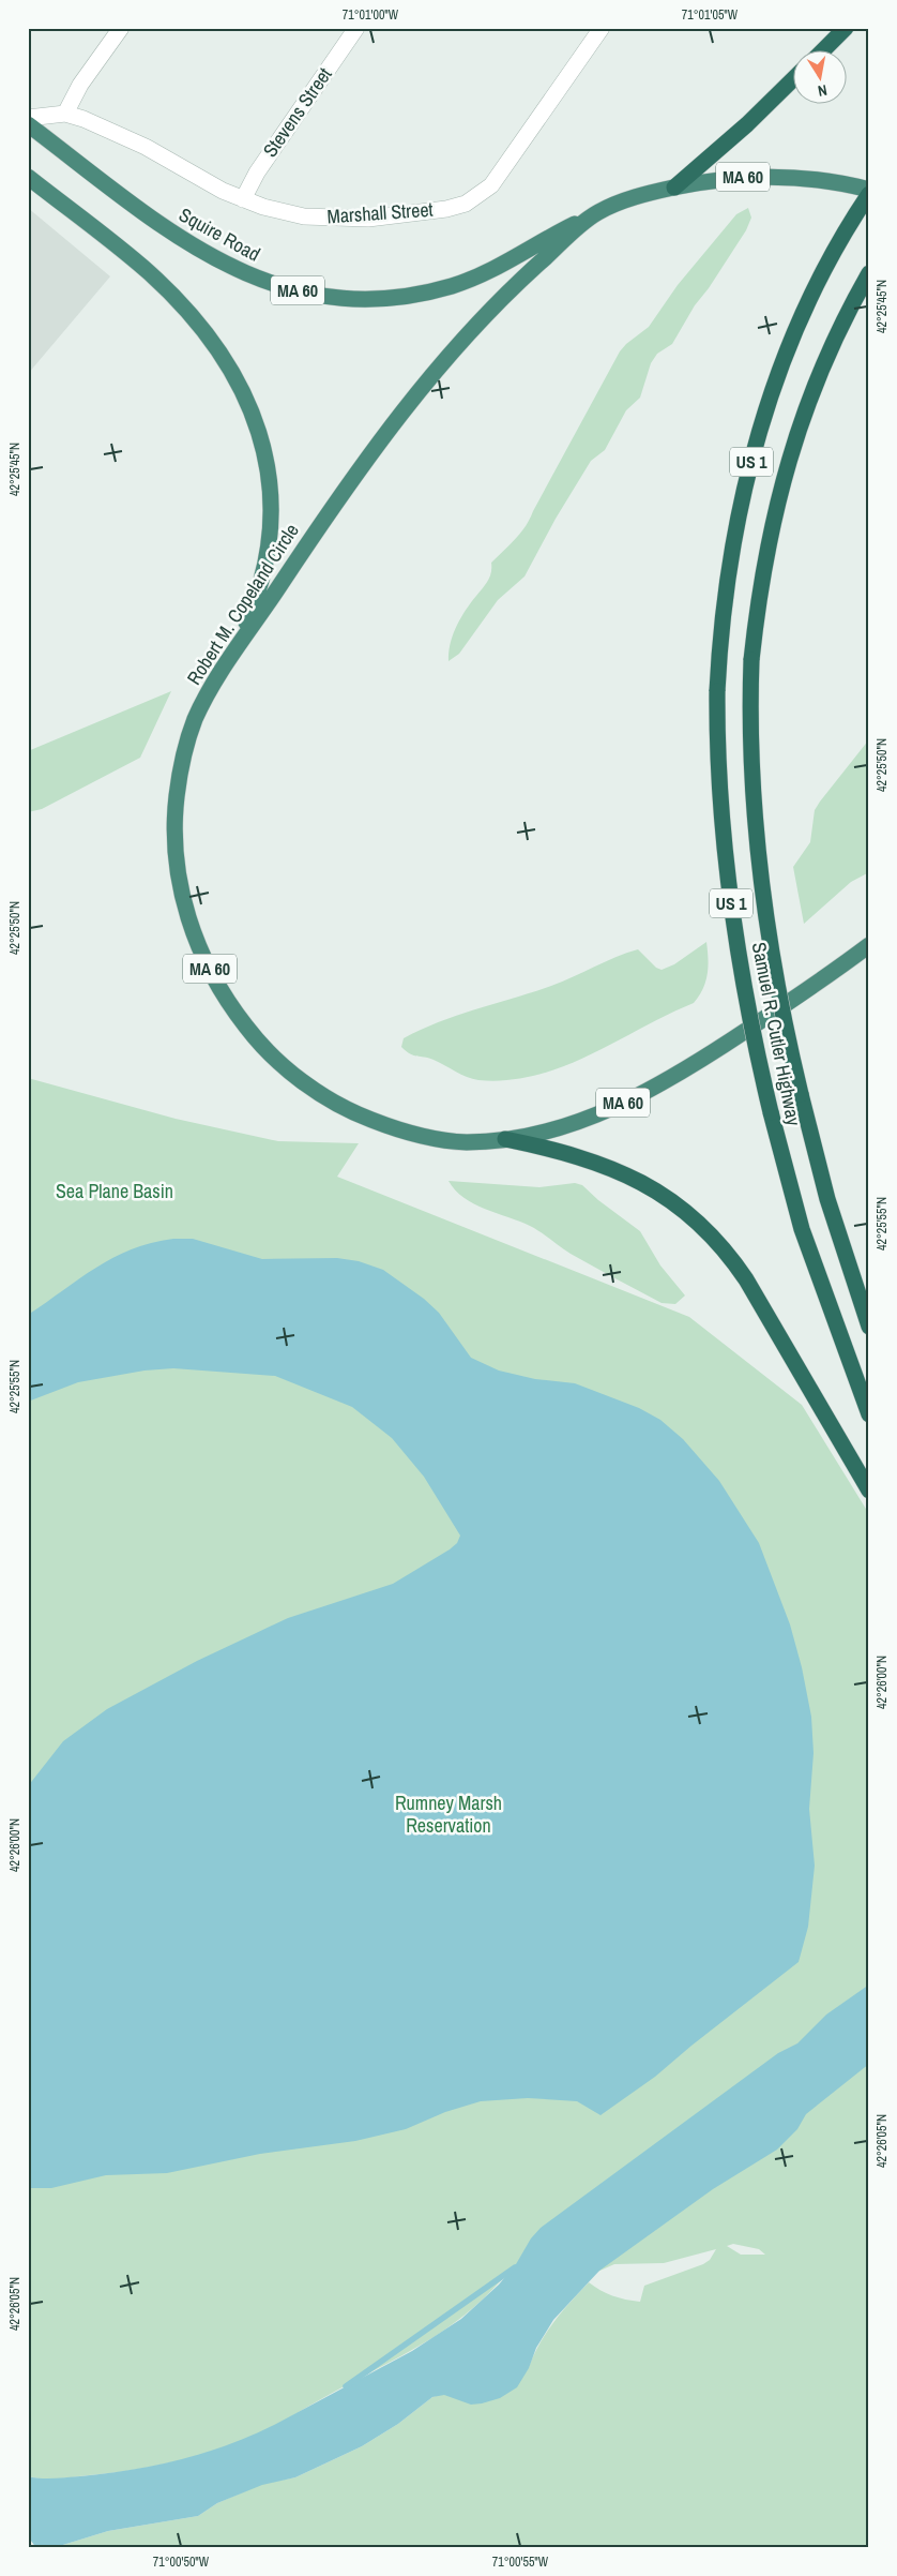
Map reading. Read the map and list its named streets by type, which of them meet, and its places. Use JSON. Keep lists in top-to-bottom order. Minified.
{"streets":{"highway":["MA 60","Squire Road","US 1","Robert M. Copeland Circle","Samuel R. Cutler Highway"],"street":["Stevens Street","Marshall Street"]},"crossings":[["Stevens Street","Marshall Street"],["MA 60","Robert M. Copeland Circle"],["Squire Road","Robert M. Copeland Circle"]],"parks":["Sea Plane Basin","Rumney Marsh Reservation"],"north":"bottom","coordinates":["71°01'00\"W","71°01'05\"W","42°25'45\"N","42°25'50\"N","42°25'55\"N","42°26'00\"N","42°26'05\"N","71°00'50\"W","71°00'55\"W"]}
